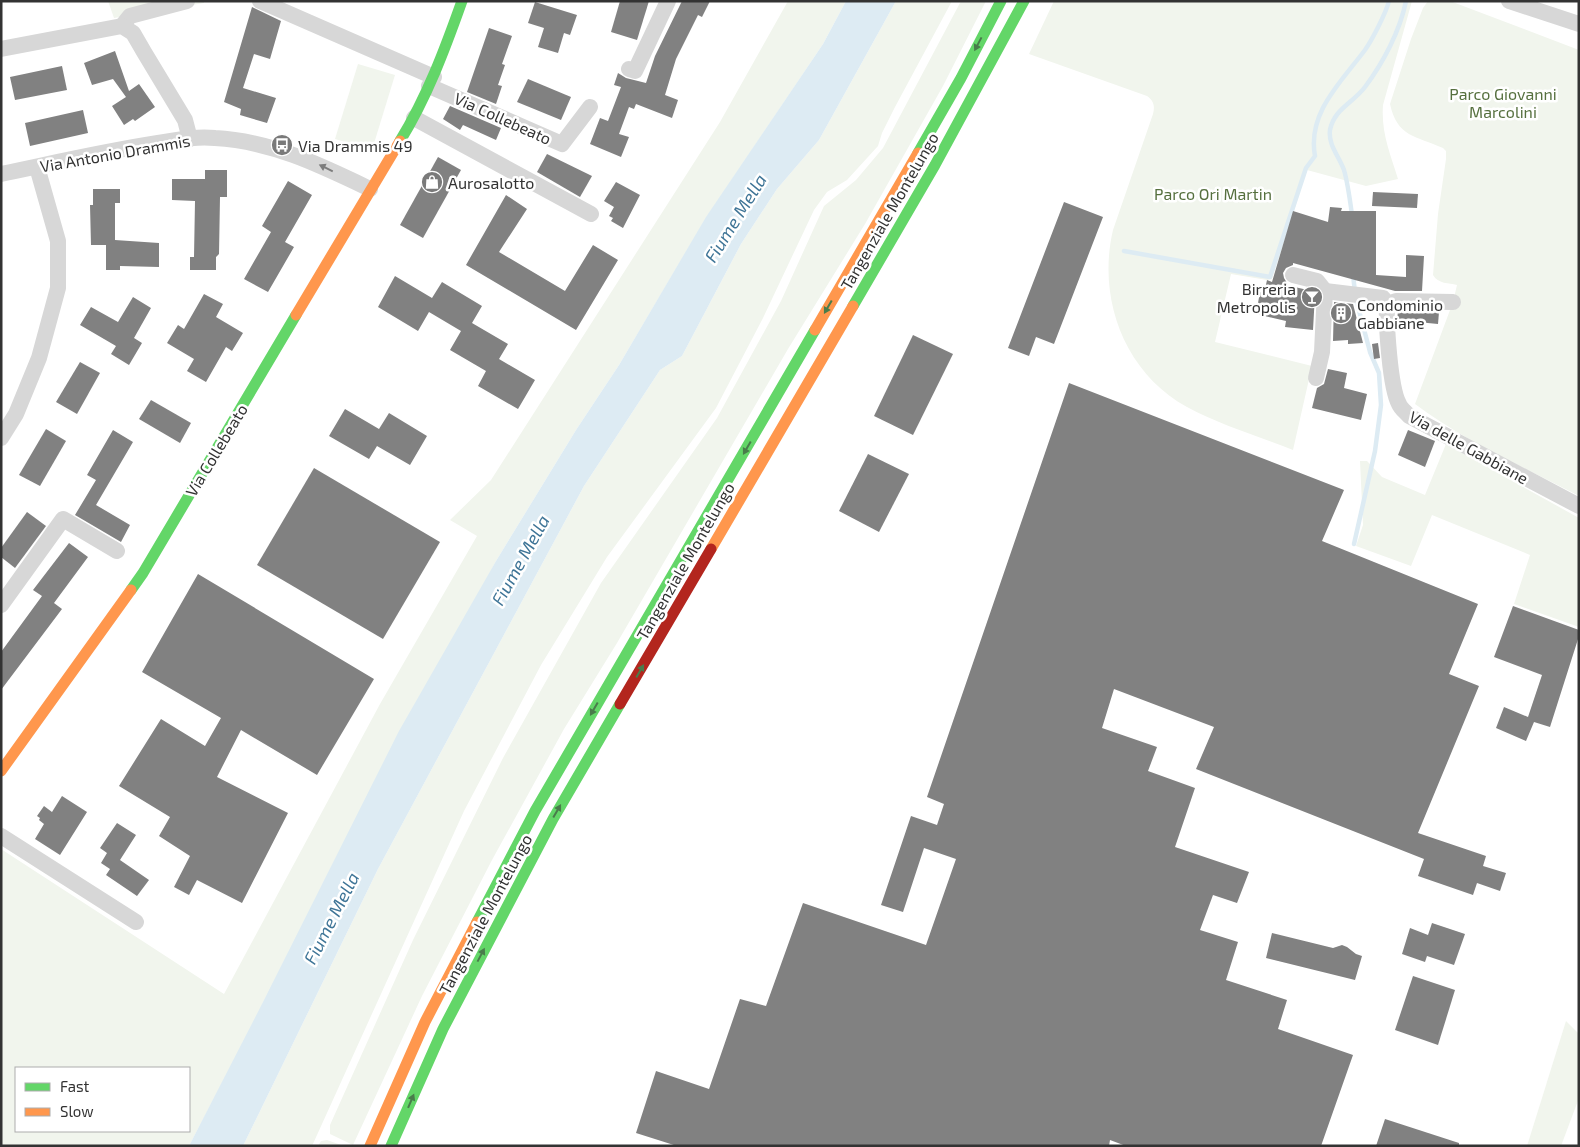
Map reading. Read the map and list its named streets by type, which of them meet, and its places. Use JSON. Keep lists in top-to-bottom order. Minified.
{"streets":{"main road":["Via Collebeato","Tangenziale Montelungo"],"street":["Via Antonio Drammis","Via delle Gabbiane"]},"crossings":[["Via Collebeato","Via Antonio Drammis"]],"water":["Fiume Mella"],"parks":["Parco Giovanni Marcolini","Parco Ori Martin"],"places":{"bus stop":["Via Drammis 49"],"shop":["Aurosalotto"],"bar":["Birreria Metropolis"],"building":["Condominio Gabbiane"]},"legend":["Fast","Slow"]}
